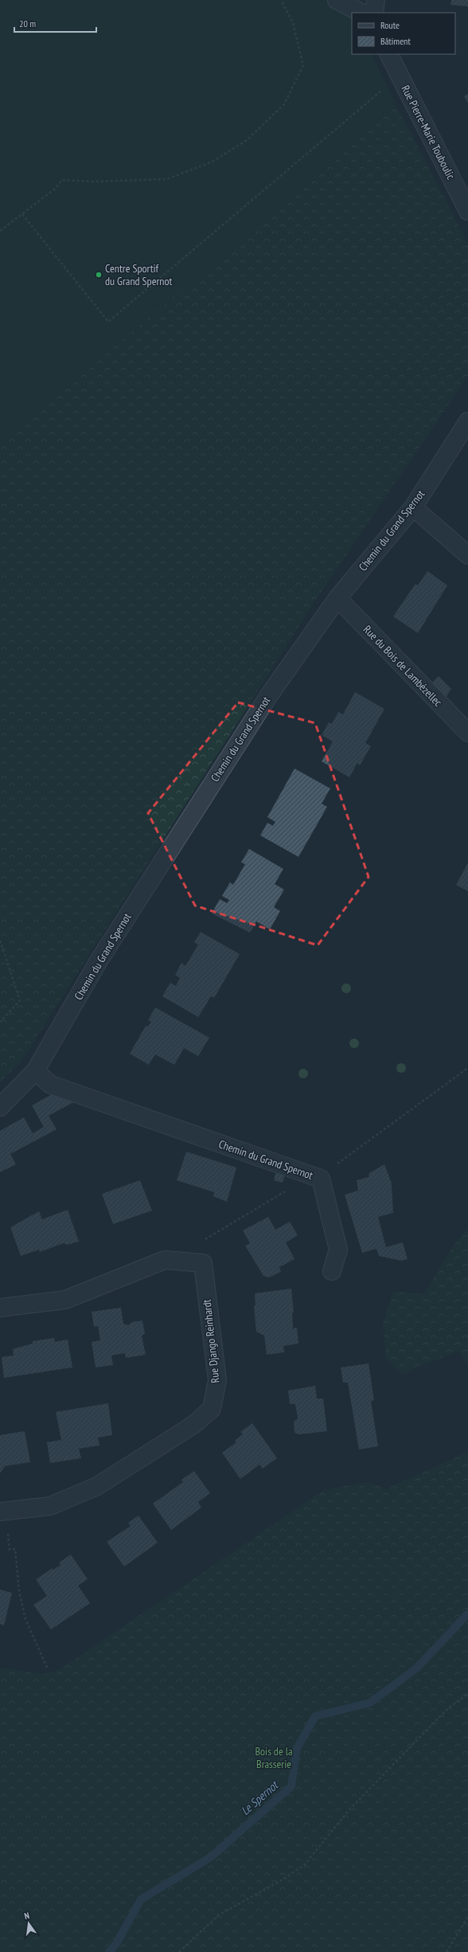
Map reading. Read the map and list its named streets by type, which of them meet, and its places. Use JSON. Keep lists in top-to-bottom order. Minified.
{"streets":{"street":["Rue Pierre-Marie Touboulic","Chemin du Grand Spernot","Rue du Bois de Lambézellec","Rue Django Reinhardt"]},"crossings":[["Chemin du Grand Spernot","Rue du Bois de Lambézellec"]],"water":["Le Spernot"],"parks":["Bois de la Brasserie"],"places":["Centre Sportif du Grand Spernot"],"legend":["Route","Bâtiment"],"scale_bar":"20 m","north":"top"}
